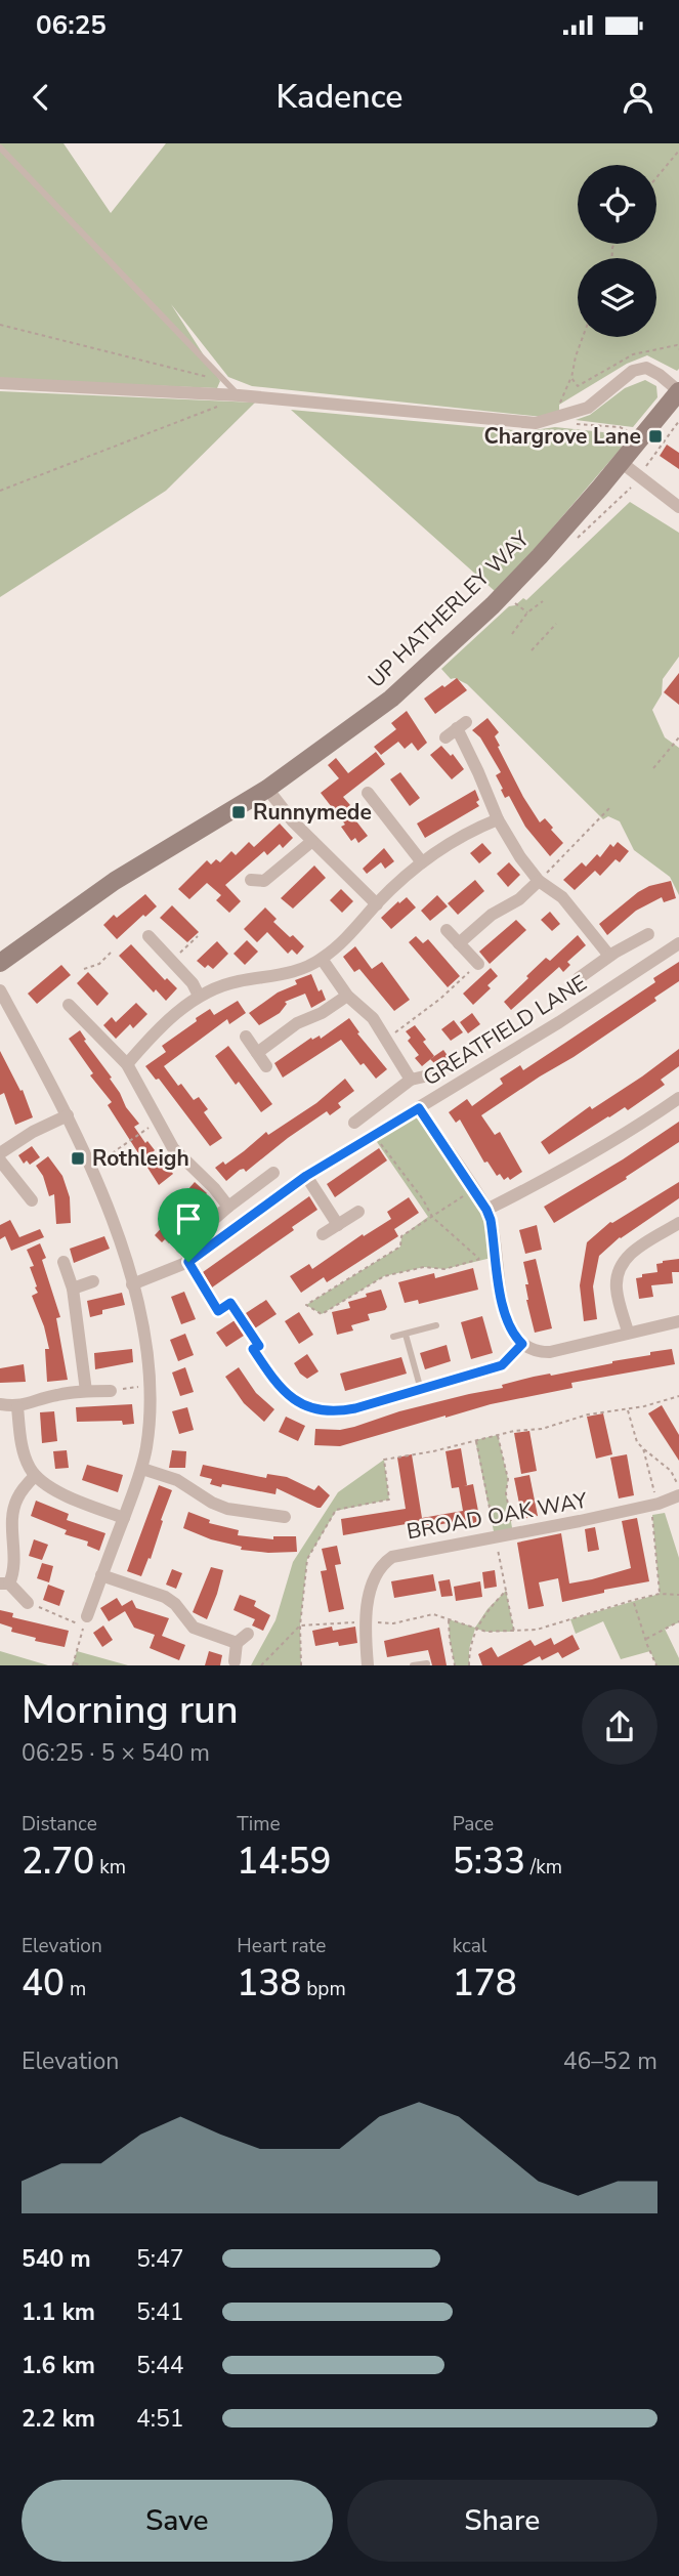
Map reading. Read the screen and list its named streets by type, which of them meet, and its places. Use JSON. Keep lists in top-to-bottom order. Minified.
{"streets":{"street":["UP HATHERLEY WAY","GREATFIELD LANE","BROAD OAK WAY"]},"places":{"transit":["Chargrove Lane","Runnymede","Rothleigh"]},"page":{"status":"06:25","header":"Kadence","heading":["Morning run","06:25 · 5 × 540 m"],"stats":[["Distance","2.70 km"],["Time","14:59"],["Pace","5:33 /km"],["Elevation","40 m"],["Heart rate","138 bpm"],["kcal","178"]],"chart":["Elevation","46–52 m"],"list":[{"name":"540 m","note":"5:47"},{"name":"1.1 km","note":"5:41"},{"name":"1.6 km","note":"5:44"},{"name":"2.2 km","note":"4:51"}],"buttons":["Save","Share"]}}
